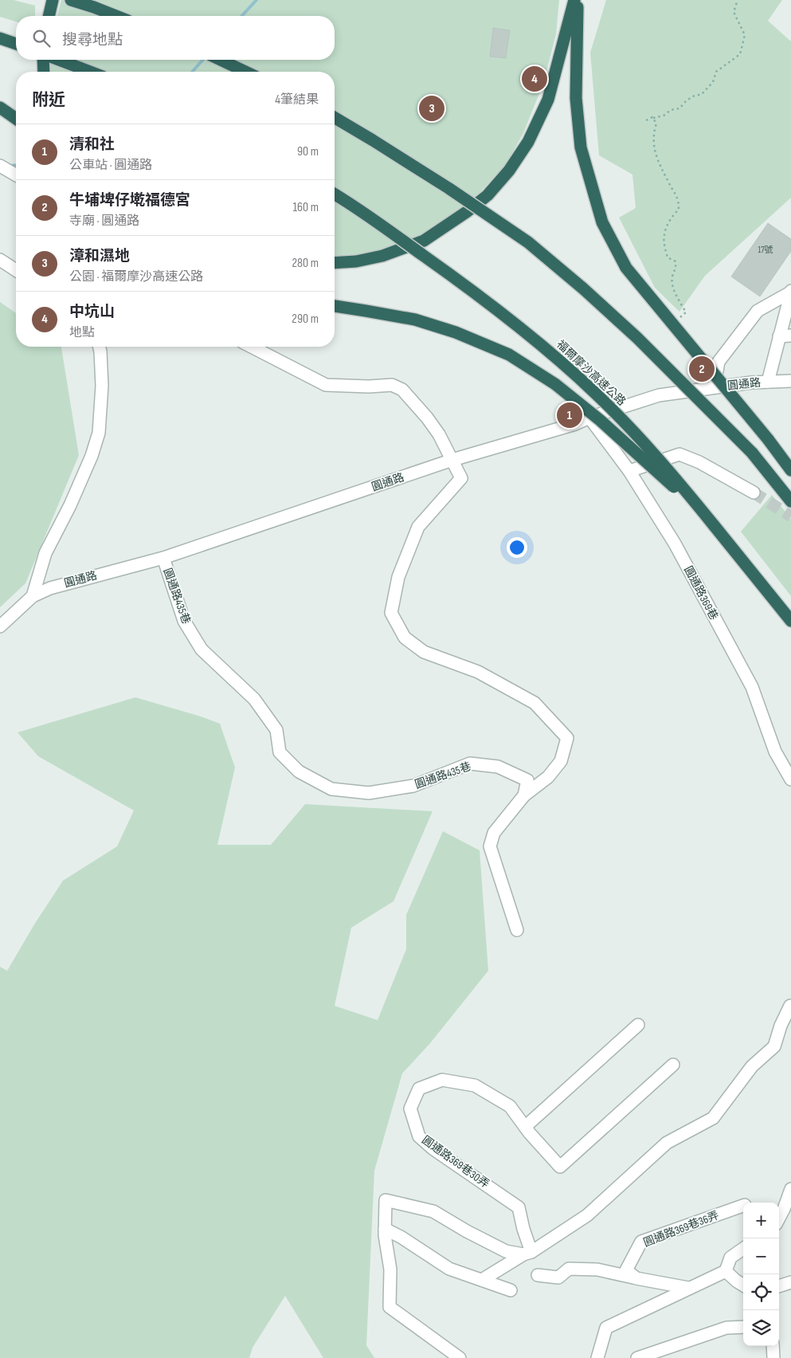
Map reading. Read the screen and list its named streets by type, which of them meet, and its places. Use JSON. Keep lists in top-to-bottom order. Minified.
{"streets":{"highway":["福爾摩沙高速公路"],"street":["圓通路","圓通路369巷","圓通路435巷","圓通路369巷30弄","圓通路369巷36弄"]},"crossings":[["圓通路","圓通路369巷"],["圓通路","圓通路435巷"]],"house_numbers":["17號"],"page":{"search":"搜尋地點","pins":["4","3","2","1"],"heading":["附近","4筆結果"],"list":[{"mark":"1","name":"清和社","note":"公車站 · 圓通路","value":"90 m"},{"mark":"2","name":"牛埔埤仔墘福德宮","note":"寺廟 · 圓通路","value":"160 m"},{"mark":"3","name":"漳和濕地","note":"公園 · 福爾摩沙高速公路","value":"280 m"},{"mark":"4","name":"中坑山","note":"地點","value":"290 m"}],"map_buttons":["+","−"]}}
